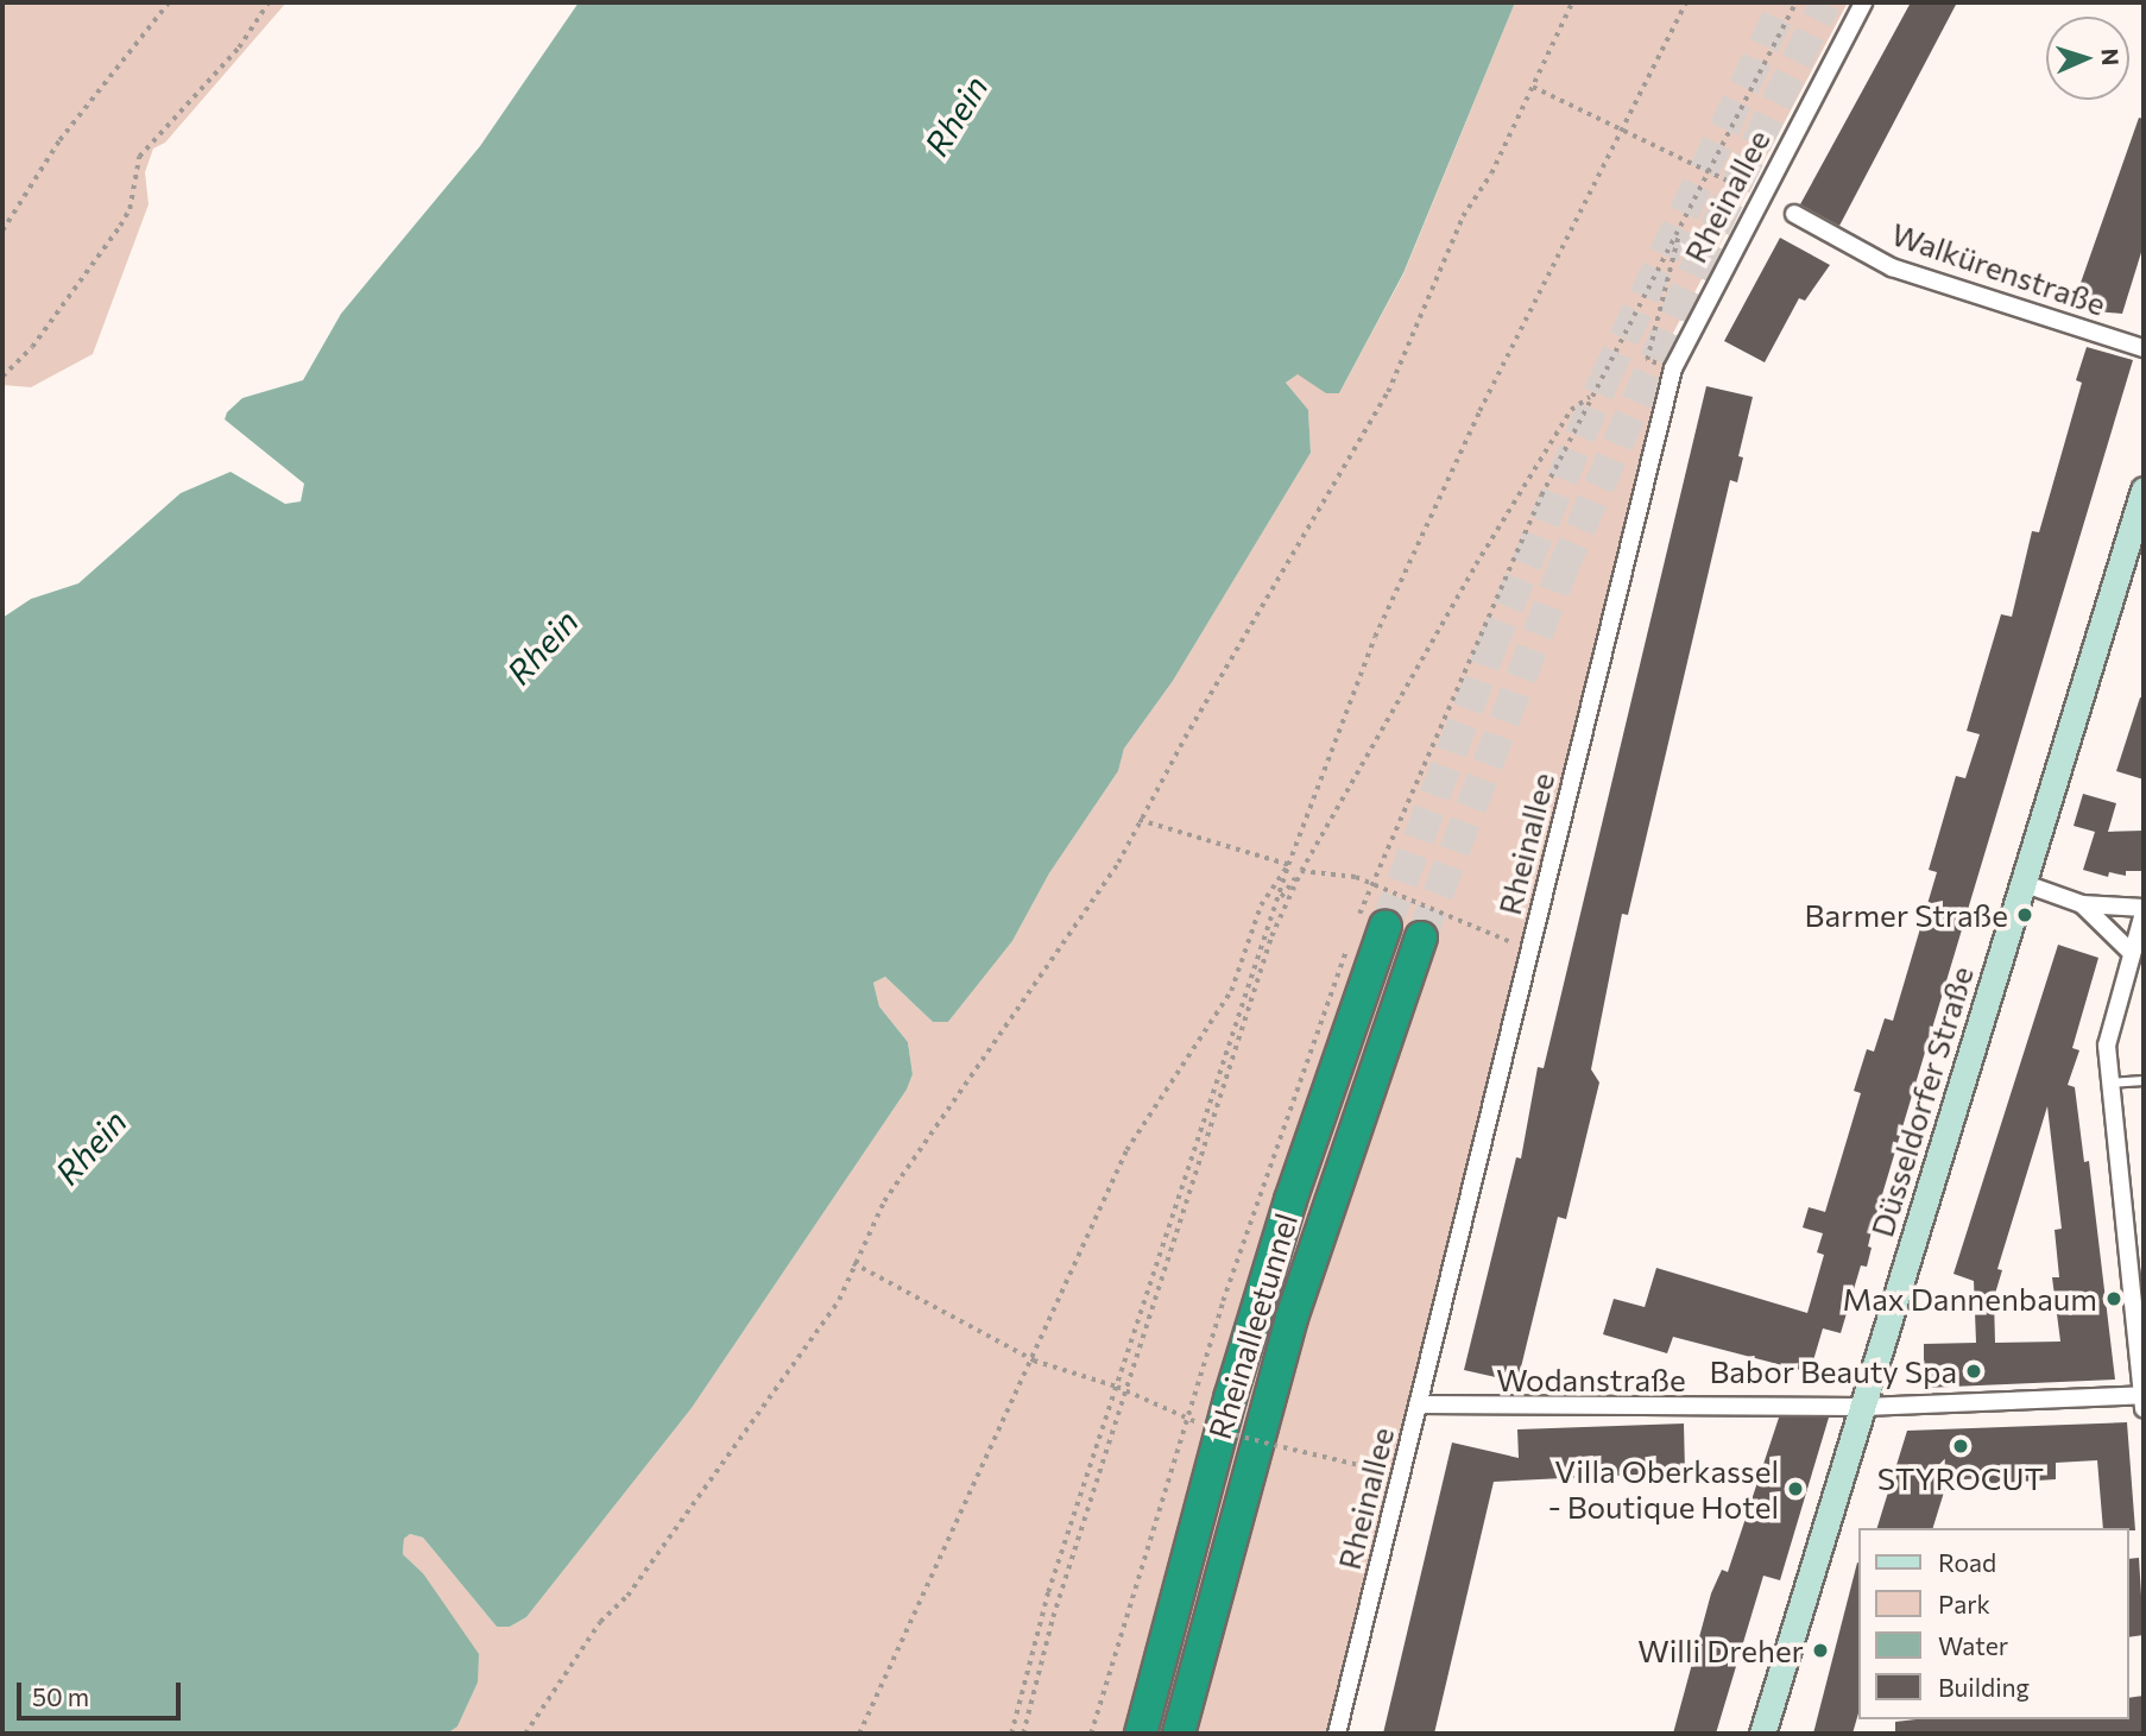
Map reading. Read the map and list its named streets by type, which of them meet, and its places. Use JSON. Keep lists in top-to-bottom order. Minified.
{"streets":{"highway":["Rheinalleetunnel"],"street":["Rheinallee","Walkürenstraße","Düsseldorfer Straße","Wodanstraße"]},"crossings":[["Rheinallee","Wodanstraße"],["Düsseldorfer Straße","Wodanstraße"]],"water":["Rhein"],"places":["Barmer Straße","Max Dannenbaum","Babor Beauty Spa","STYROCUT","Villa Oberkassel - Boutique Hotel","Willi Dreher"],"legend":["Road","Park","Water","Building"],"scale_bar":"50 m","north":"right"}
